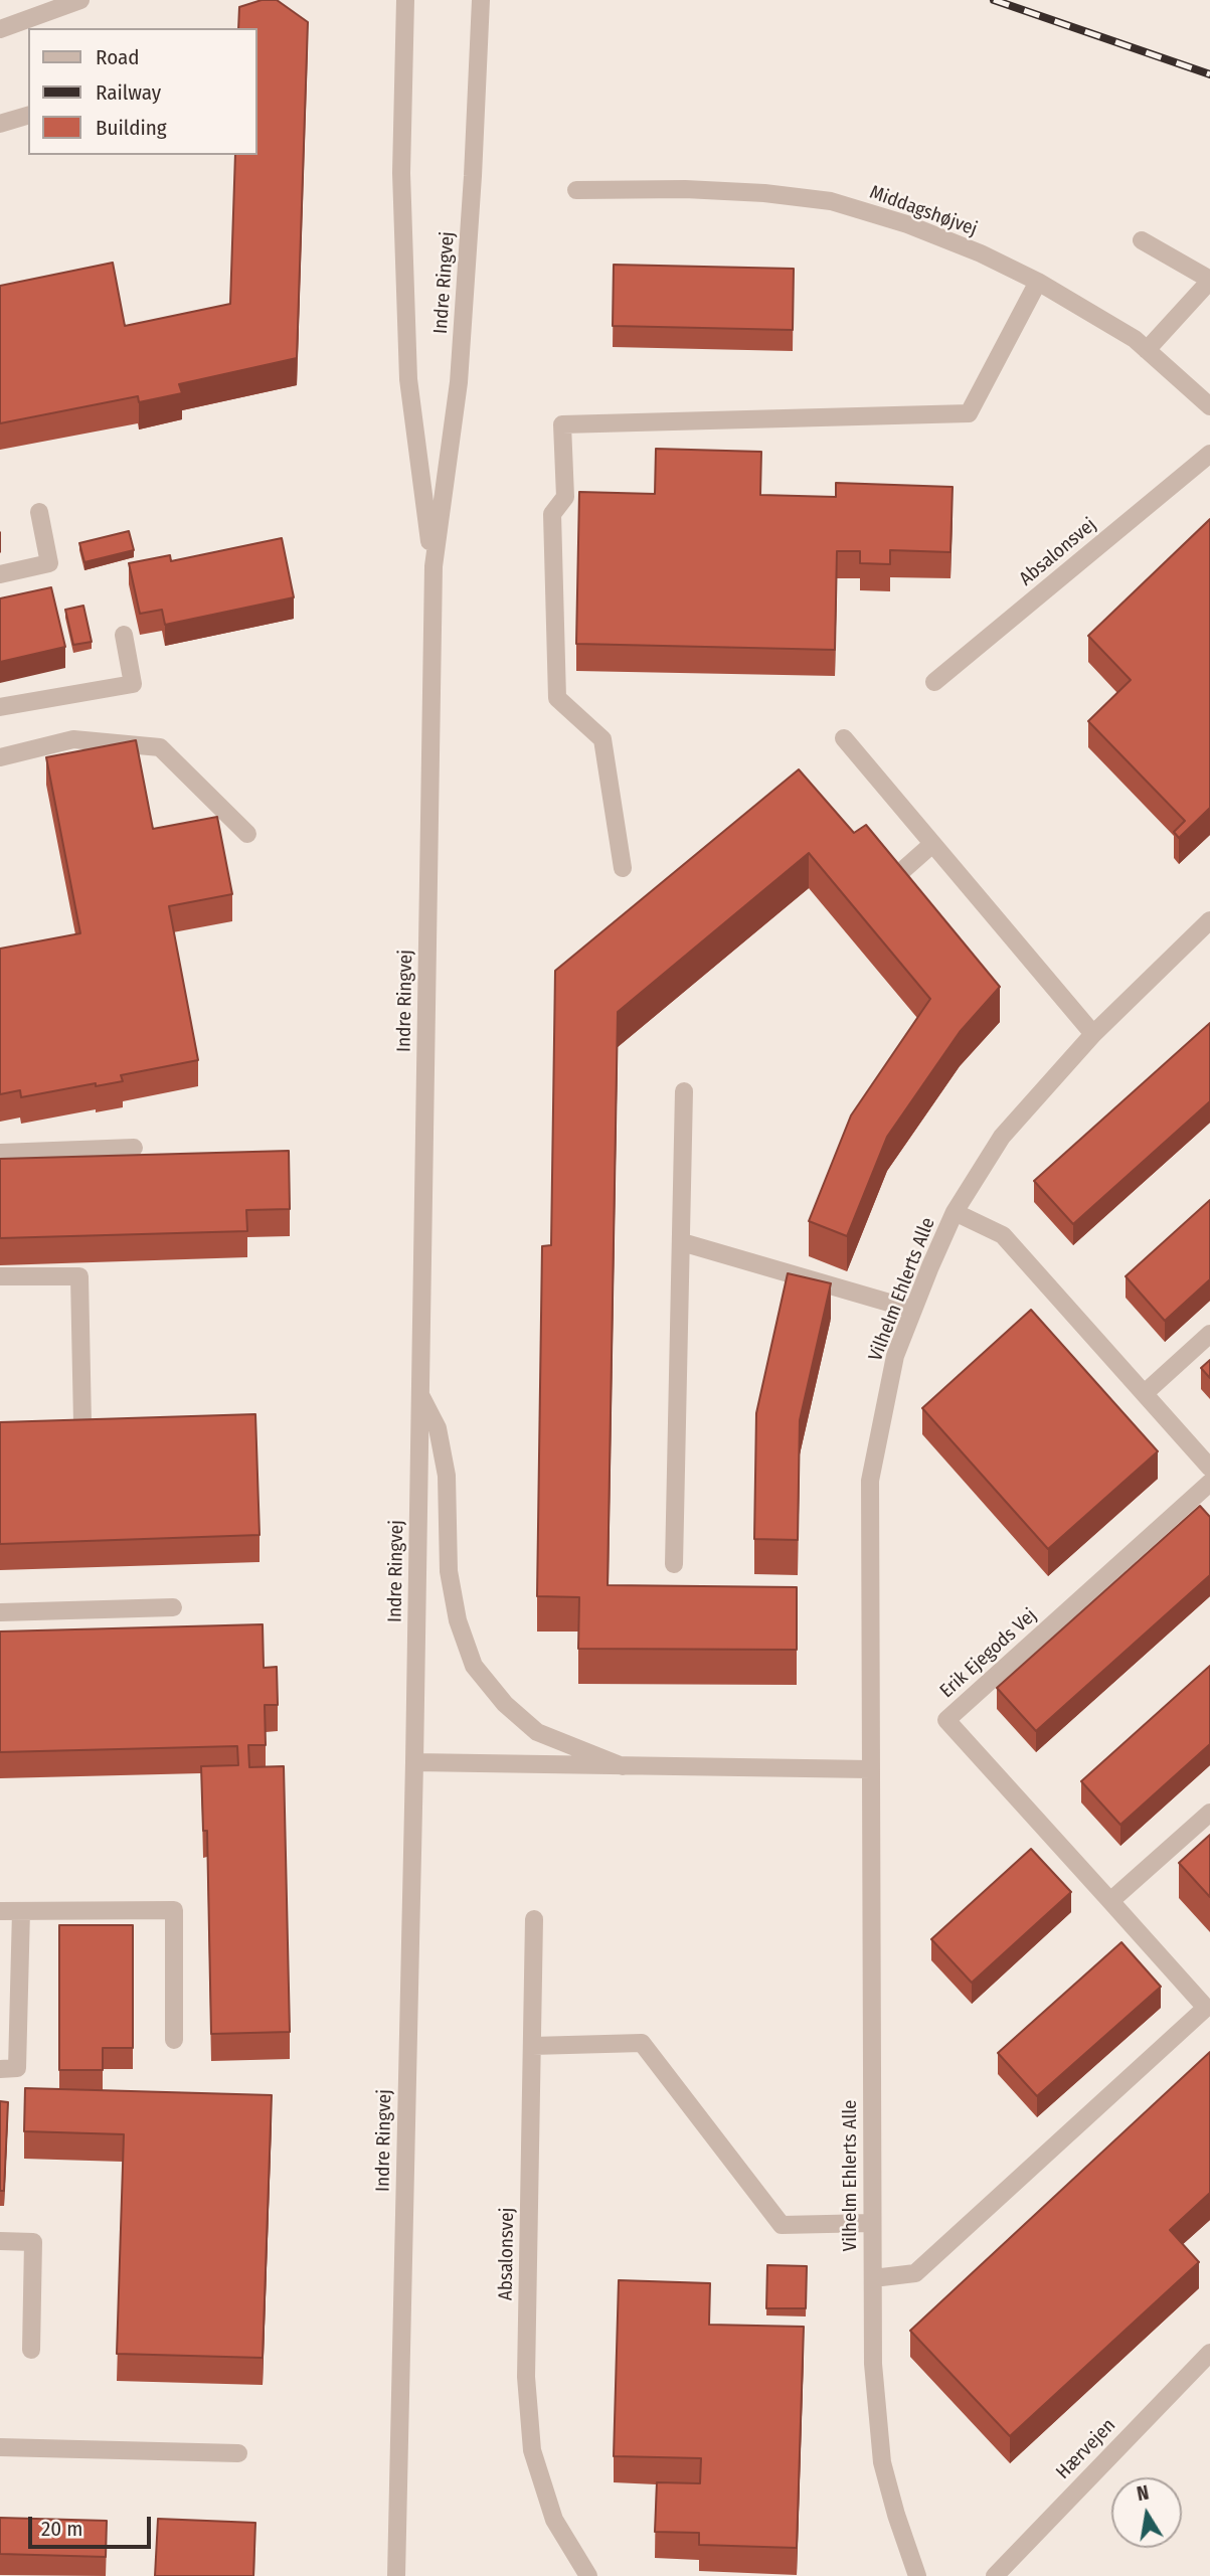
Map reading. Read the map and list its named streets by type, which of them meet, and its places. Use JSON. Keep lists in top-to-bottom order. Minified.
{"streets":{"street":["Middagshøjvej","Indre Ringvej","Absalonsvej","Vilhelm Ehlerts Alle","Erik Ejegods Vej","Hærvejen"]},"crossings":[["Vilhelm Ehlerts Alle","Erik Ejegods Vej"]],"legend":["Road","Railway","Building"],"scale_bar":"20 m","north":"top"}
